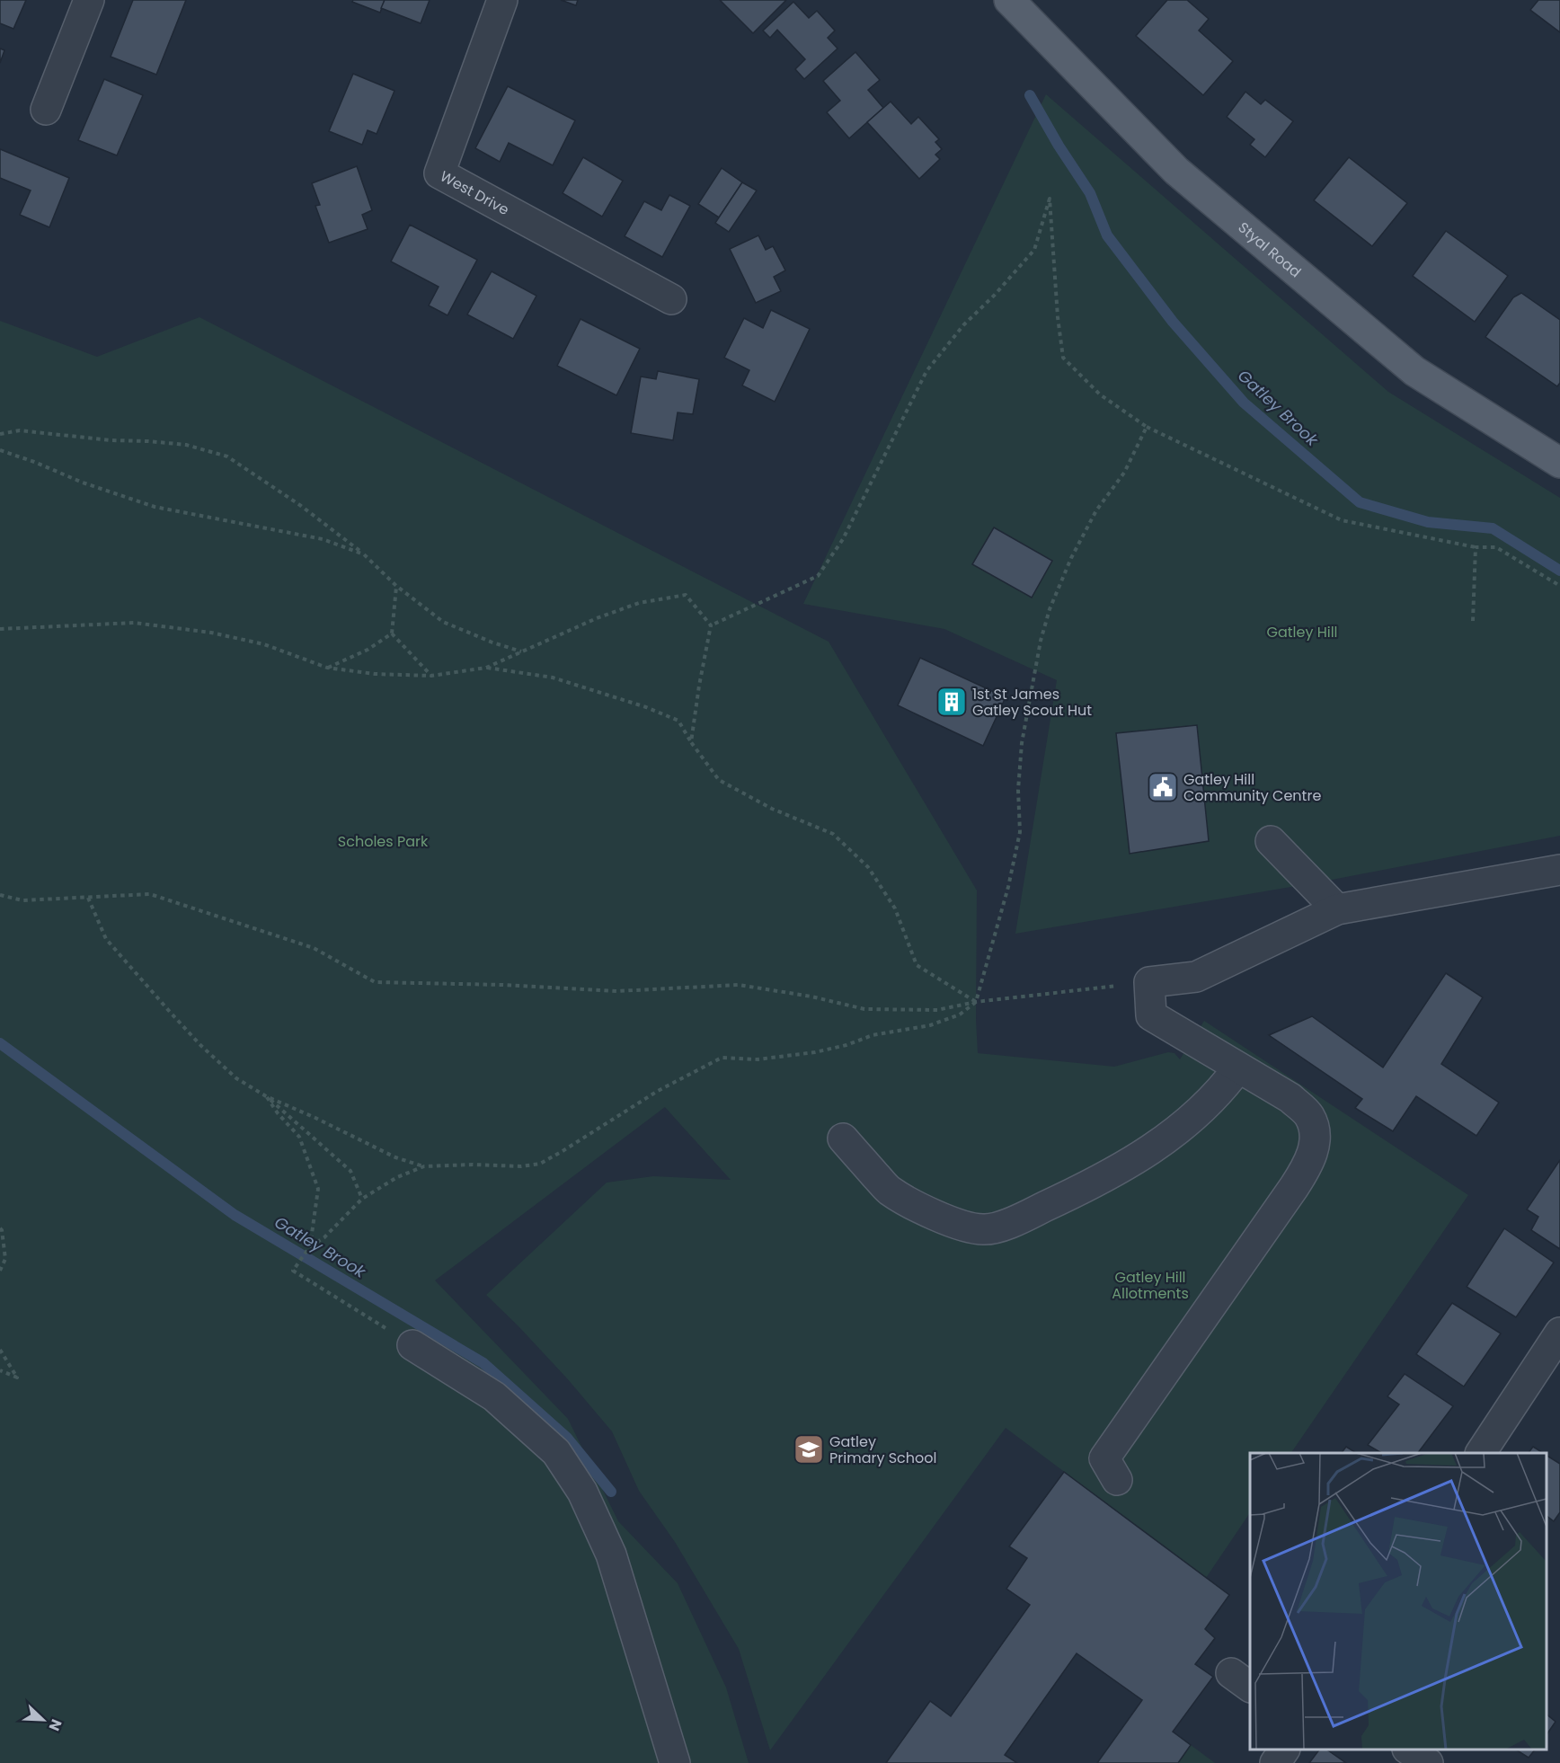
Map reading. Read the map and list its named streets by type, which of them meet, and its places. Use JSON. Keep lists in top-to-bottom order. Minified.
{"streets":{"main road":["Styal Road"],"street":["West Drive"]},"water":["Gatley Brook"],"parks":["Gatley Hill","Scholes Park","Gatley Hill Allotments"],"places":{"building":["1st St James Gatley Scout Hut"],"public building":["Gatley Hill Community Centre"],"school or university":["Gatley Primary School"]},"north":"bottom right"}
